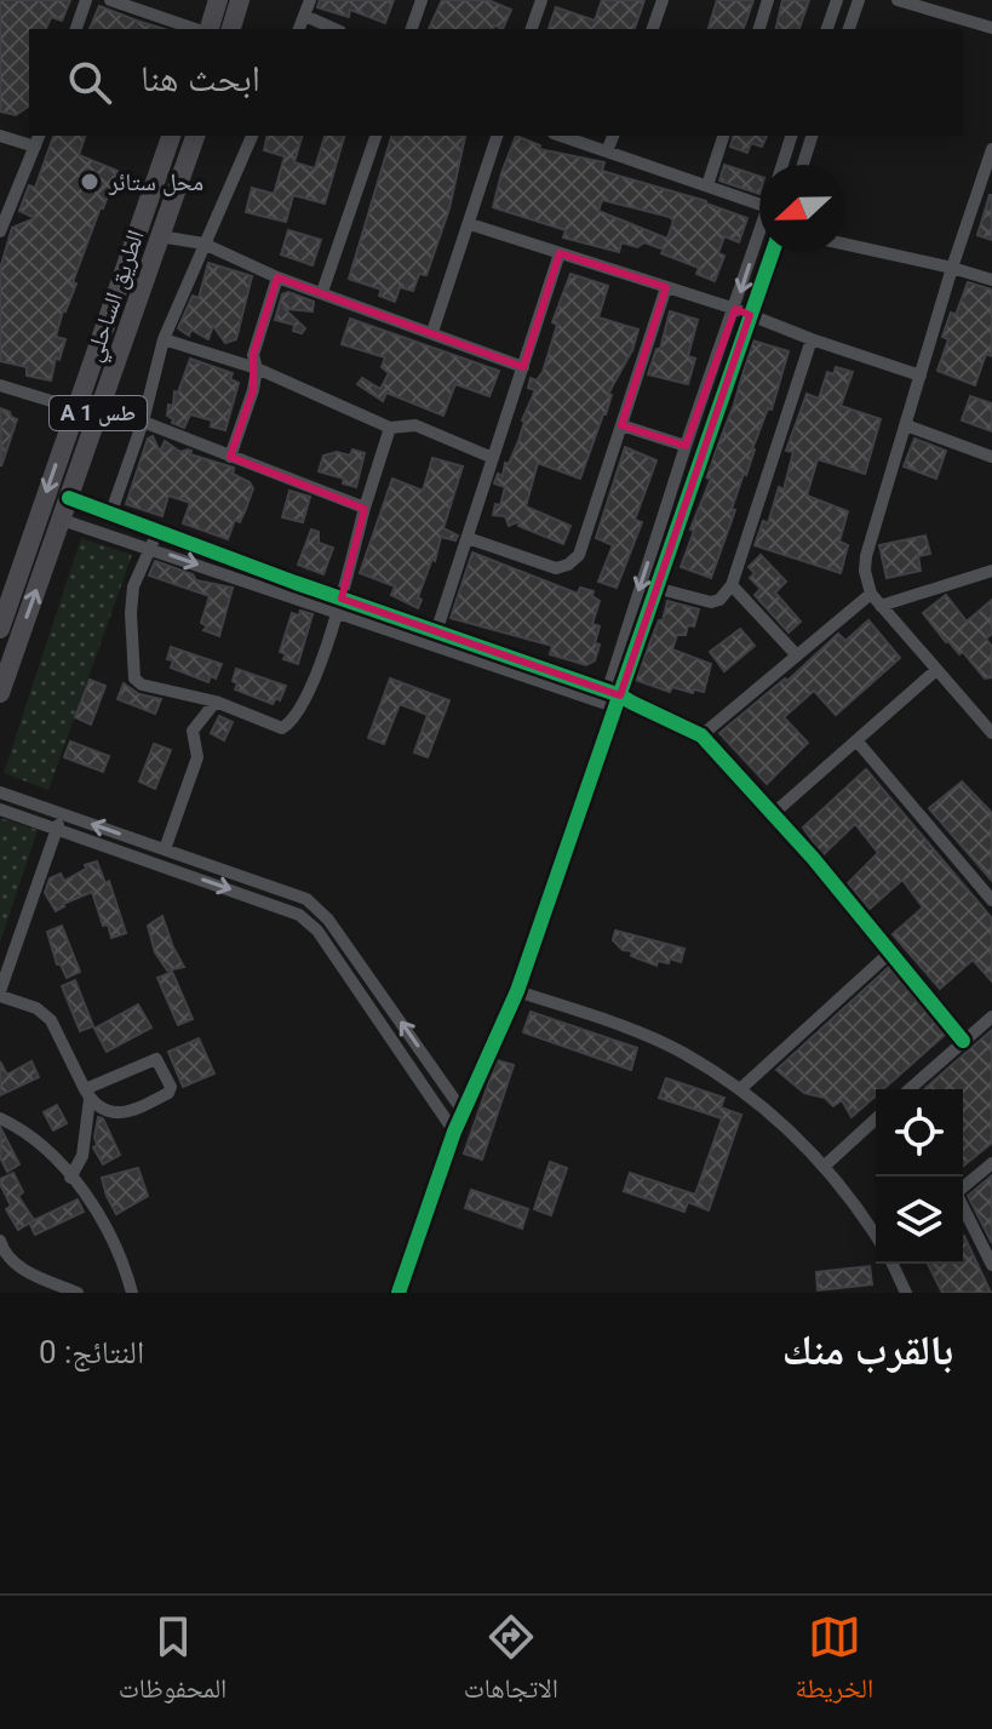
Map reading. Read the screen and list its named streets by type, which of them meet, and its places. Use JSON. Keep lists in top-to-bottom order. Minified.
{"streets":{"highway":["الطريق الساحلي","A 1 طس"]},"places":["محل ستائر"],"north":"left","page":{"search":"ابحث هنا","heading":["بالقرب منك","النتائج: 0"],"nav":["الخريطة","الاتجاهات","المحفوظات"]}}
